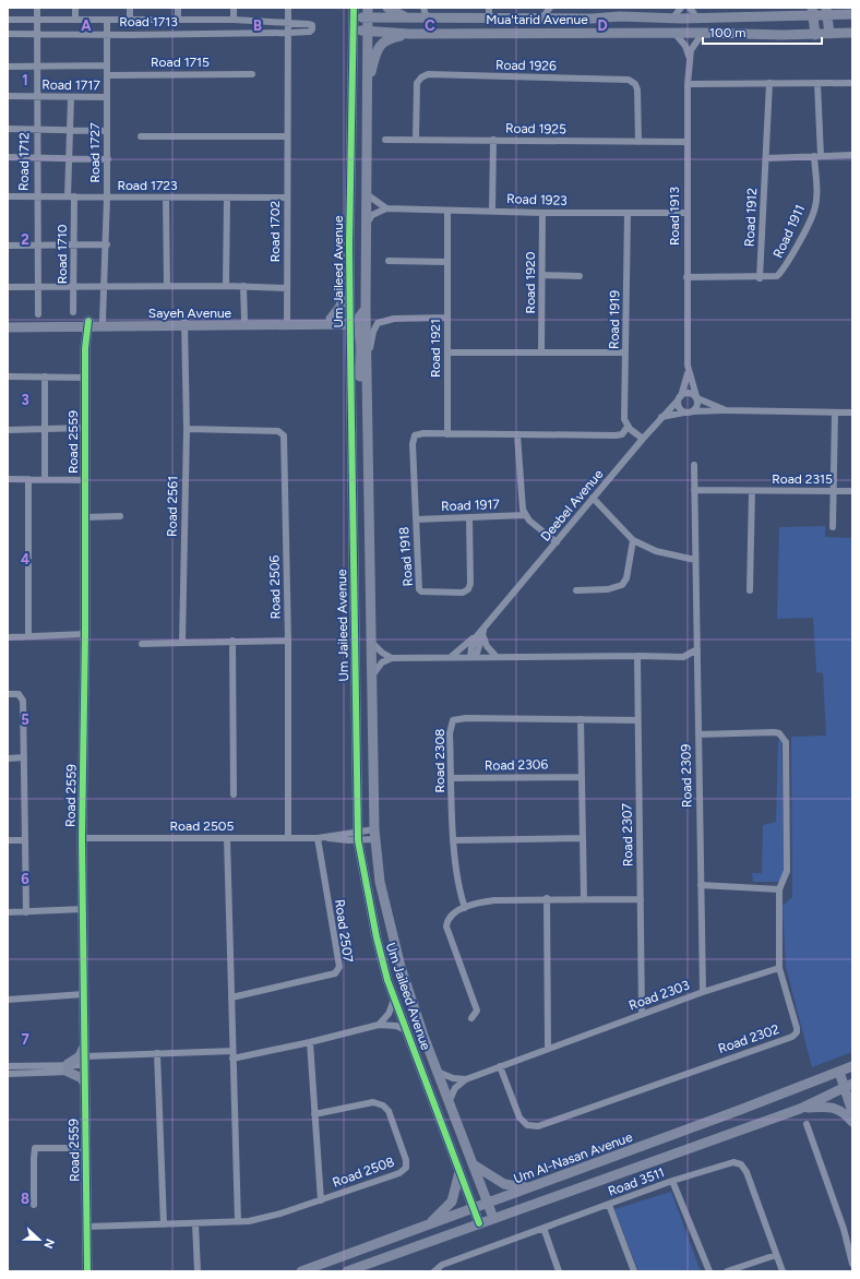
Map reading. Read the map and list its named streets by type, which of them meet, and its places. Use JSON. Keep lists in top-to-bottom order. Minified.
{"streets":{"street":["Mua'tarid Avenue","Road 1713","Road 1715","Road 1926","Road 1717","Road 1925","Road 1727","Road 1712","Road 1723","Road 1923","Road 1913","Road 1912","Road 1702","Road 1911","Road 1710","Um Jaileed Avenue","Road 1920","Sayeh Avenue","Road 1919","Road 1921","Road 2559","Road 2315","Road 1917","Deebel Avenue","Road 2561","Road 1918","Road 2506","Road 2308","Road 2306","Road 2309","Road 2505","Road 2307","Road 2507","Road 2303","Road 2302","Um Al-Nasan Avenue","Road 2508","Road 3511"]},"crossings":[["Mua'tarid Avenue","Road 1913"],["Mua'tarid Avenue","Um Jaileed Avenue"],["Road 1713","Road 1727"],["Road 1713","Road 1712"],["Road 1713","Road 1702"],["Road 1715","Road 1727"],["Road 1926","Road 1925"],["Road 1717","Road 1727"],["Road 1717","Road 1712"],["Road 1717","Road 1710"],["Road 1925","Road 1913"],["Road 1727","Road 1723"],["Road 1727","Sayeh Avenue"],["Road 1712","Road 1723"],["Road 1723","Road 1702"],["Road 1723","Road 1710"],["Road 1923","Road 1913"],["Road 1923","Road 1920"],["Road 1923","Road 1919"],["Road 1923","Road 1921"],["Road 1913","Road 1911"],["Road 1913","Deebel Avenue"],["Road 1912","Road 1911"],["Road 1702","Sayeh Avenue"],["Um Jaileed Avenue","Sayeh Avenue"],["Um Jaileed Avenue","Road 2505"],["Um Jaileed Avenue","Road 2303"],["Um Jaileed Avenue","Um Al-Nasan Avenue"],["Sayeh Avenue","Road 2559"],["Sayeh Avenue","Road 2561"],["Road 1921","Road 1918"],["Road 2559","Road 2505"],["Road 2559","Road 2508"],["Road 2315","Road 2309"],["Road 1917","Road 1918"],["Road 2561","Road 2506"],["Road 2506","Road 2505"],["Road 2308","Road 2306"],["Road 2308","Road 2307"],["Road 2309","Road 2303"],["Road 2309","Road 2302"],["Road 2505","Road 2507"],["Road 2307","Road 2303"],["Road 2303","Road 2302"]],"scale_bar":"100 m","north":"right","grid":{"columns":["A","B","C","D"],"rows":["1","2","3","4","5","6","7","8"]}}
